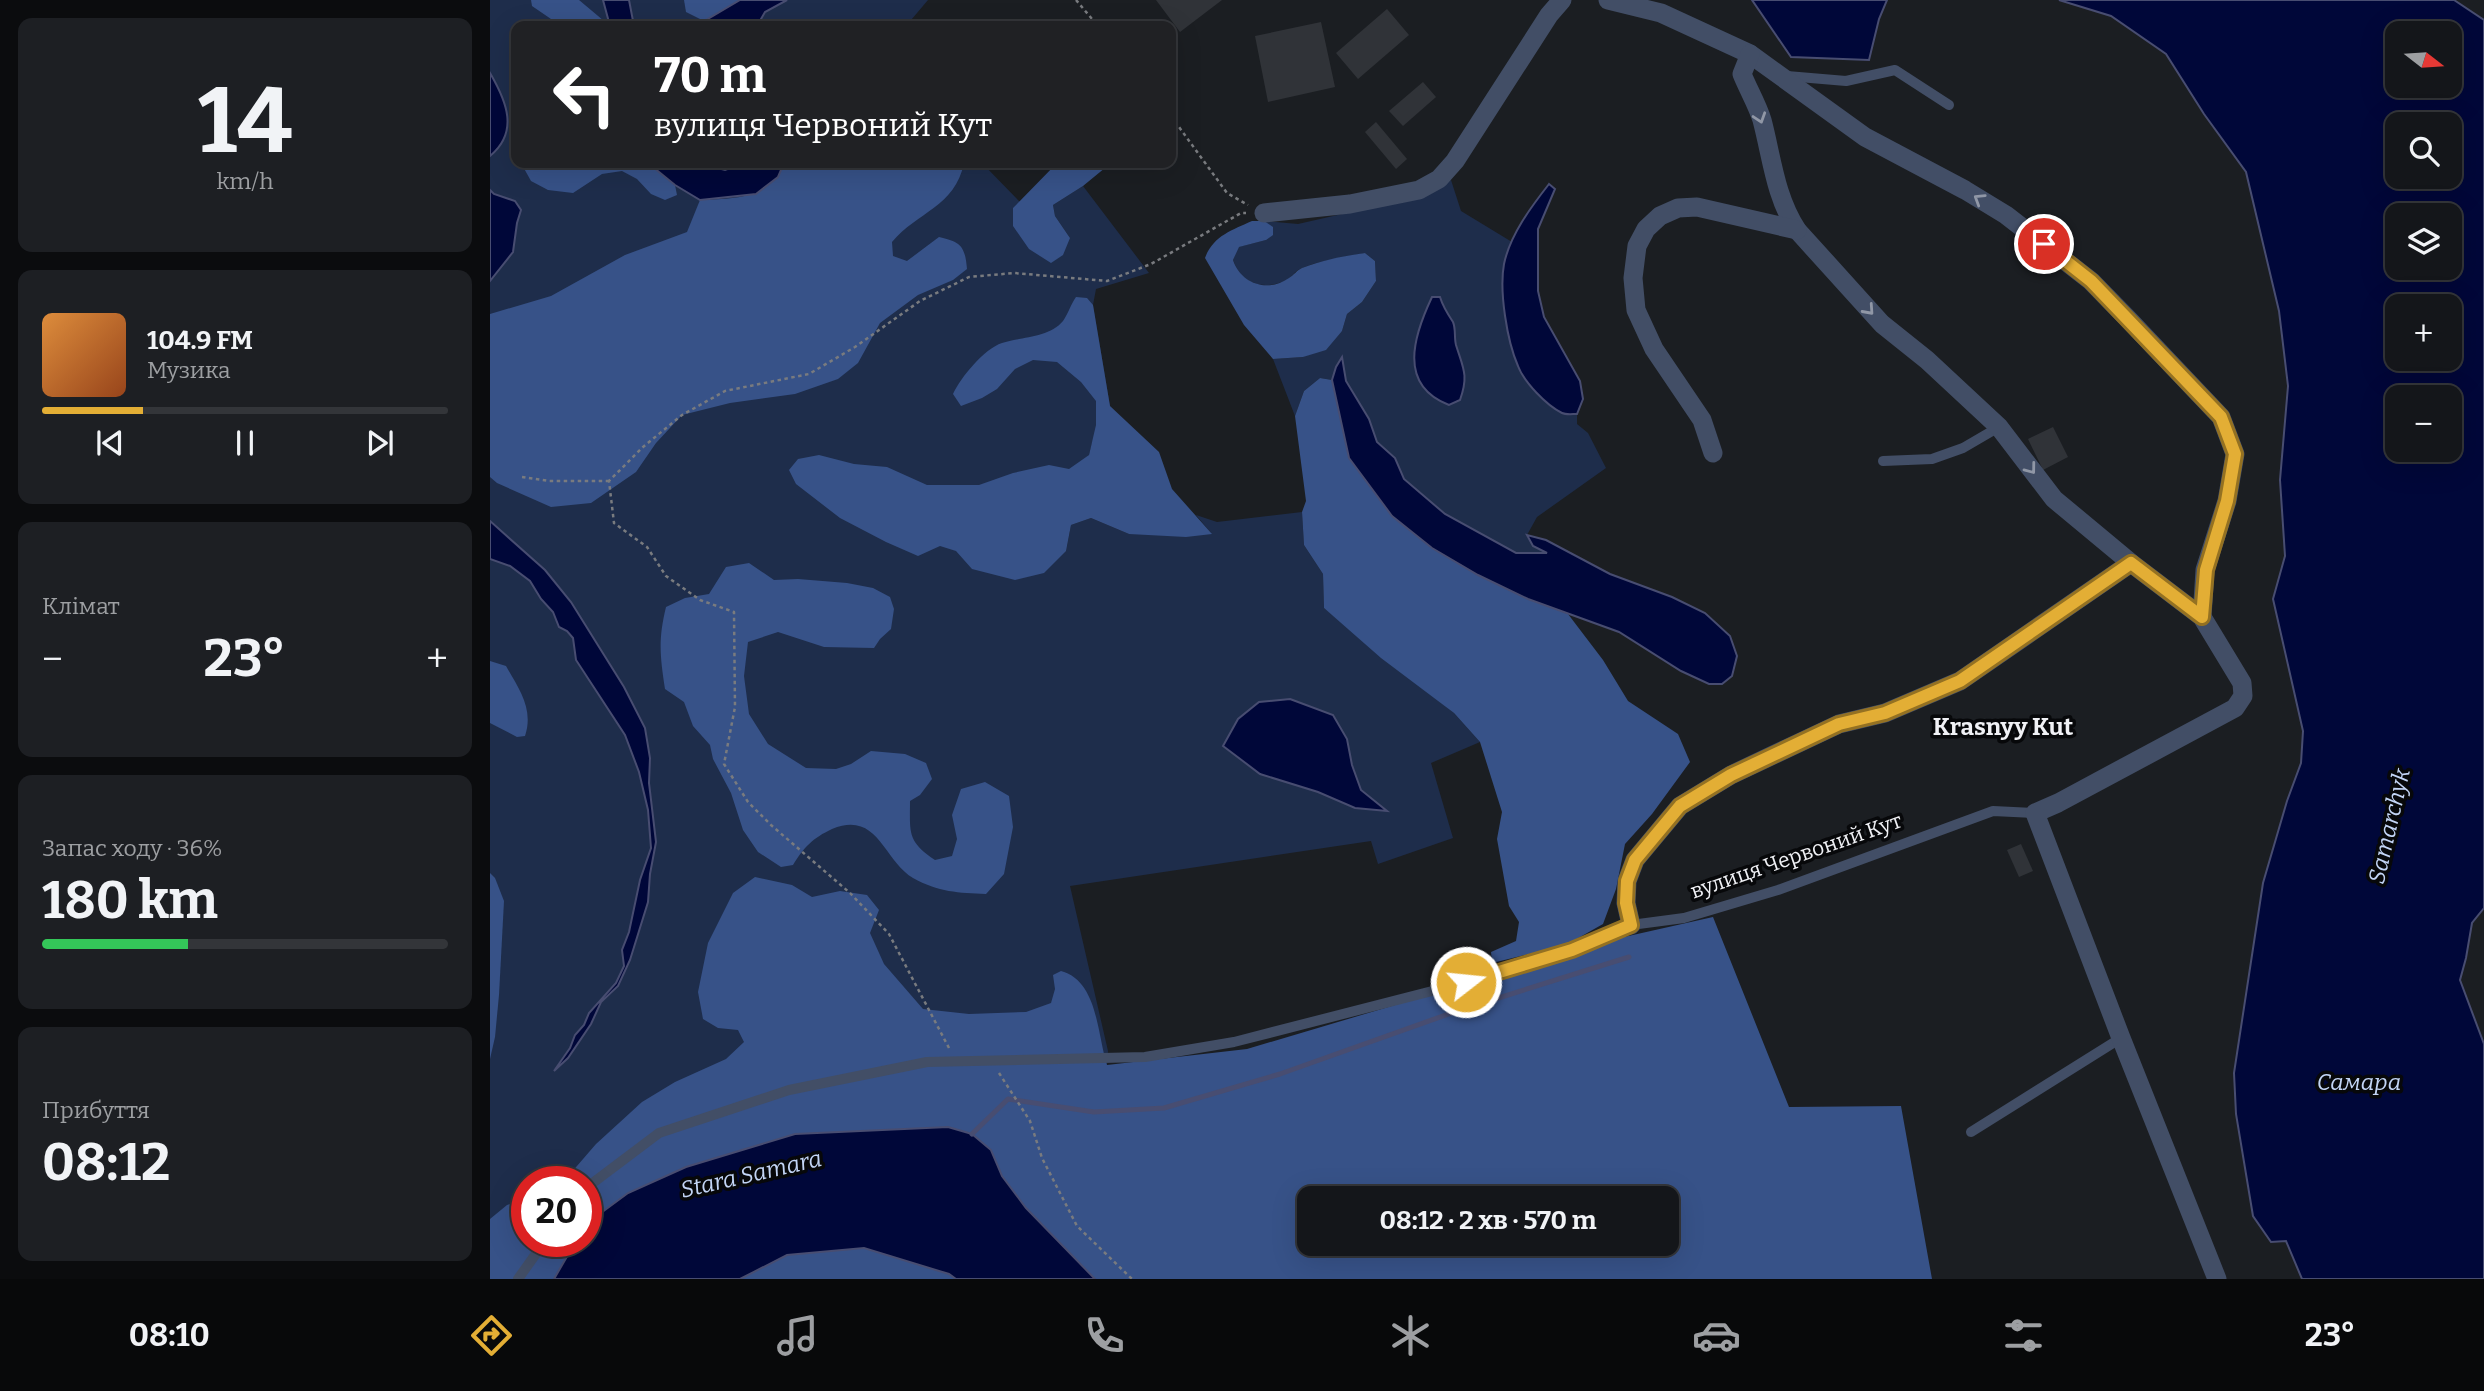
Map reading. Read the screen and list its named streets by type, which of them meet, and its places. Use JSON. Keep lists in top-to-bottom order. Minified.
{"streets":{"lane":["вулиця Червоний Кут"]},"districts":["Krasnyy Kut"],"water":["Samarchyk","Самара","Stara Samara"],"north":"right","page":{"tile":[["14","km/h"],"Клімат",["Запас ходу · 36%","180 km"],["Прибуття","08:12"]],"map_buttons":["+","−"],"turn":["70 m","вулиця Червоний Кут"],"song":["104.9 FM","Музика"],"heat":["−","23°","+"],"limit":"20","trip":"08:12 · 2 хв · 570 m","tabs":["08:10","23°"]}}
